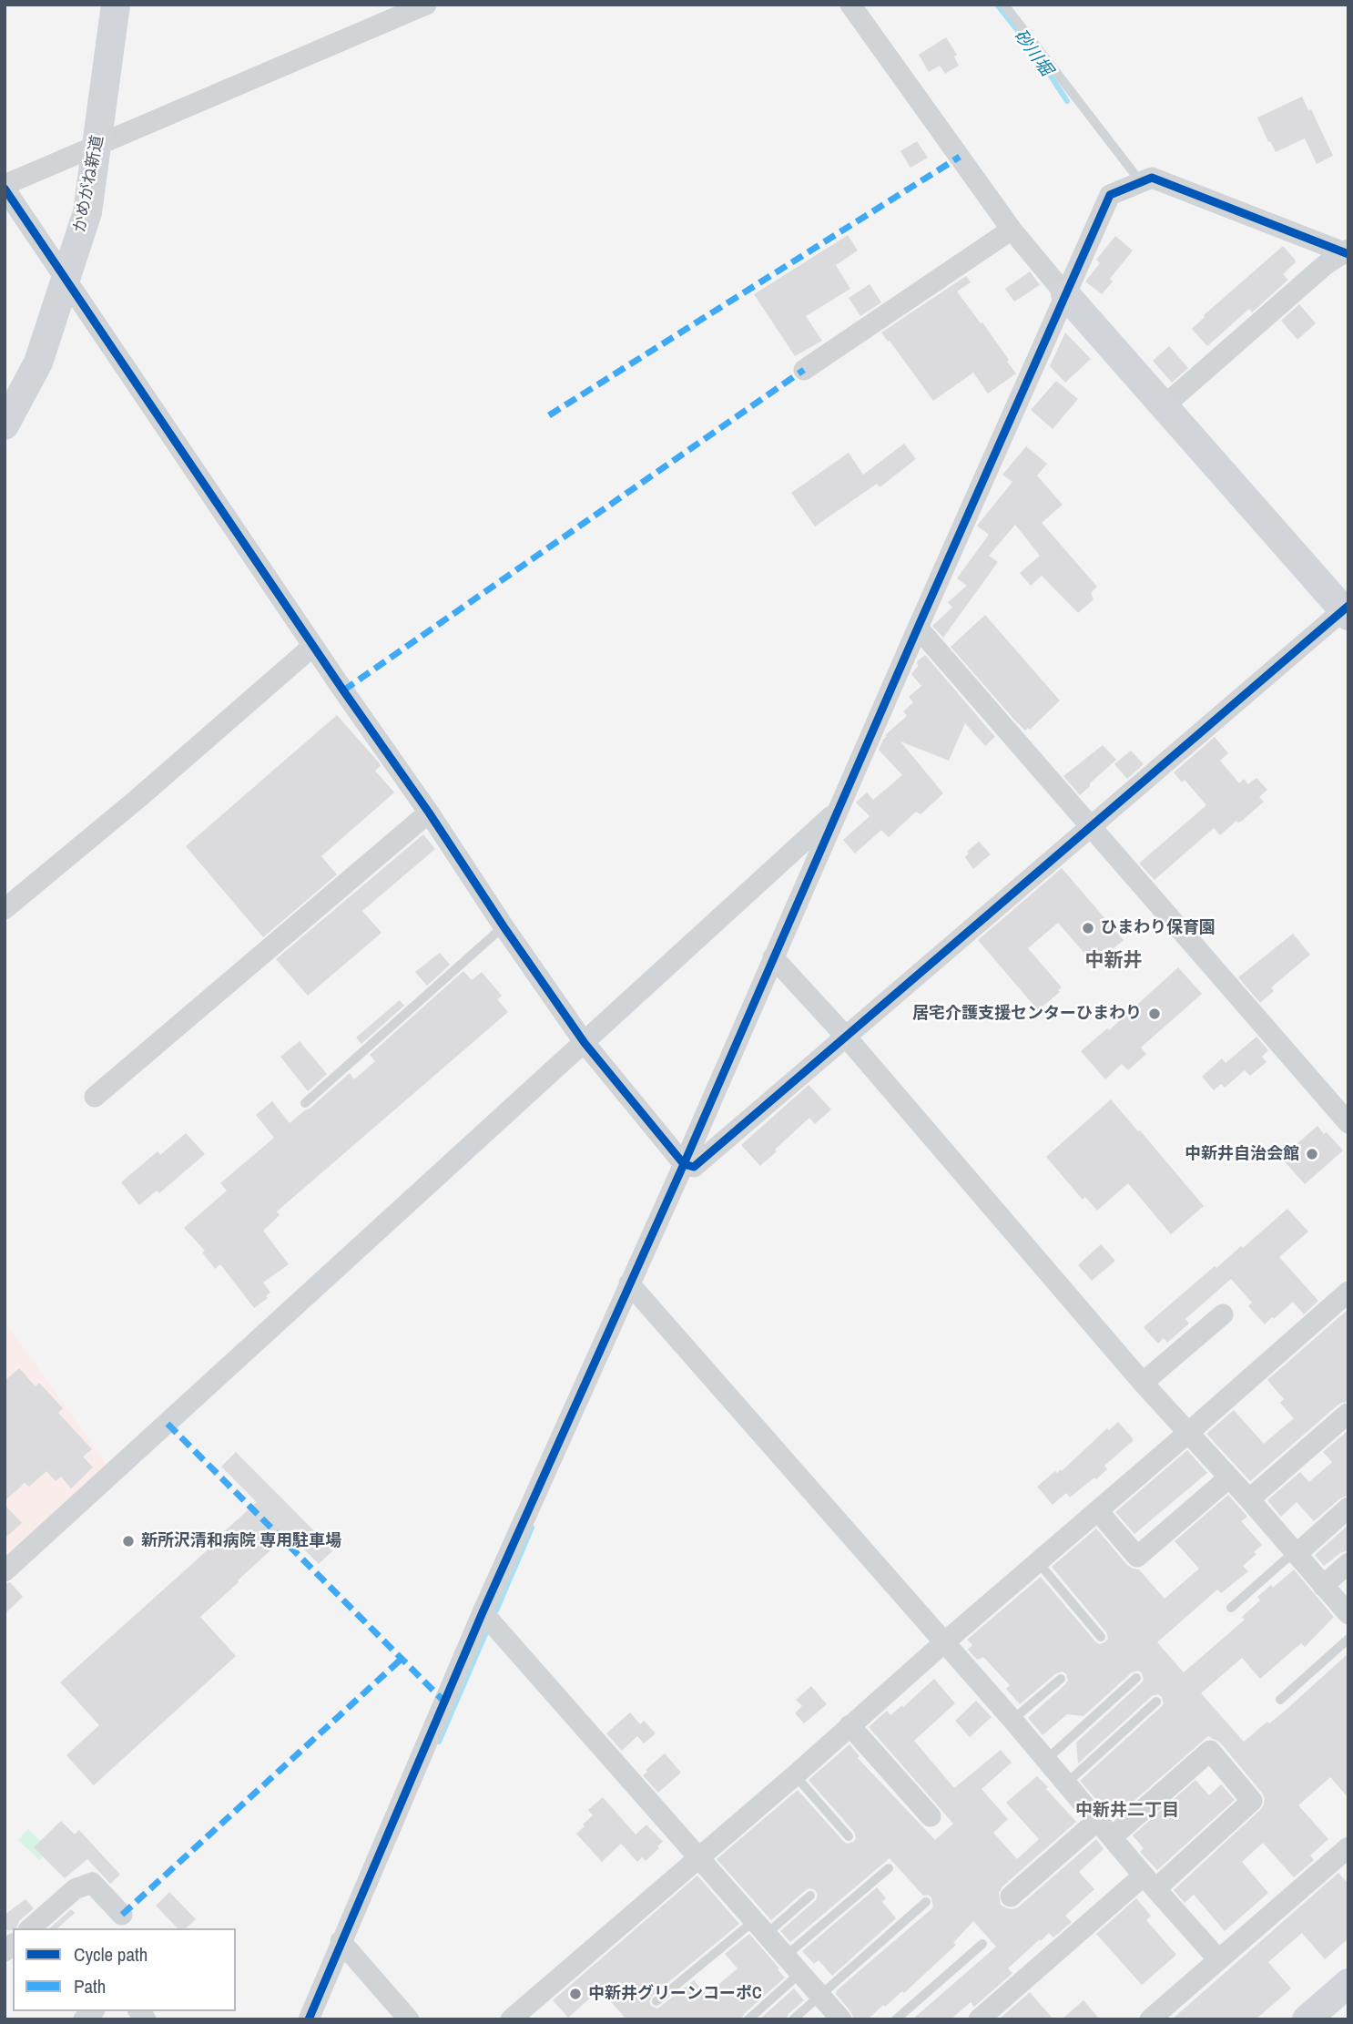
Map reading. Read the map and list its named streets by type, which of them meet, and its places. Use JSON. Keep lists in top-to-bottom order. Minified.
{"streets":{"street":["かめがね新道"]},"districts":["中新井","中新井二丁目"],"water":["砂川堀"],"places":["ひまわり保育園","居宅介護支援センターひまわり","中新井自治会館","新所沢清和病院 専用駐車場","中新井グリーンコーポC"],"legend":["Cycle path","Path"]}
